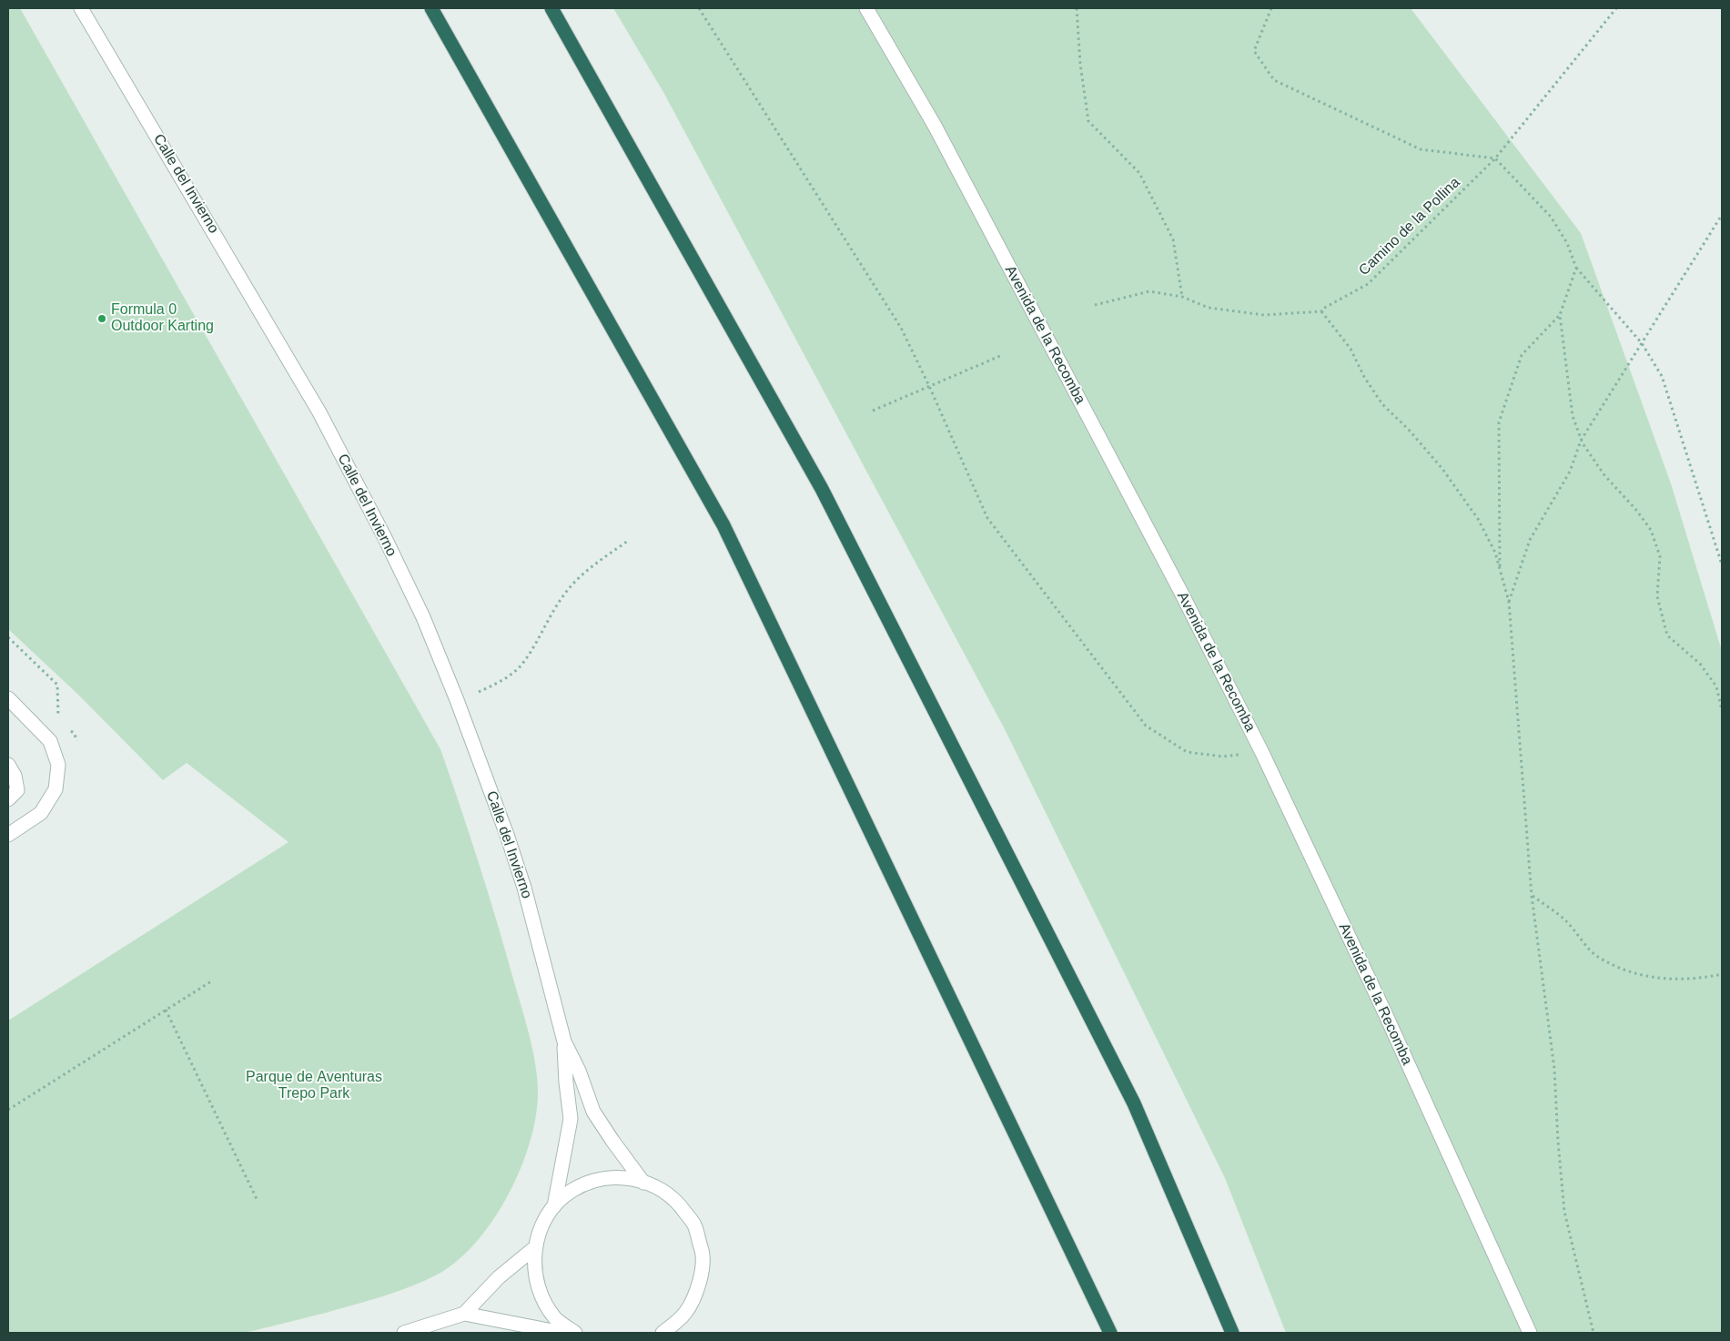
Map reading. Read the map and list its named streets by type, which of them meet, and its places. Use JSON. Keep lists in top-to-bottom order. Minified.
{"streets":{"street":["Calle del Invierno","Avenida de la Recomba"],"path":["Camino de la Pollina"]},"parks":["Parque de Aventuras Trepo Park"],"places":["Formula 0 Outdoor Karting"]}
